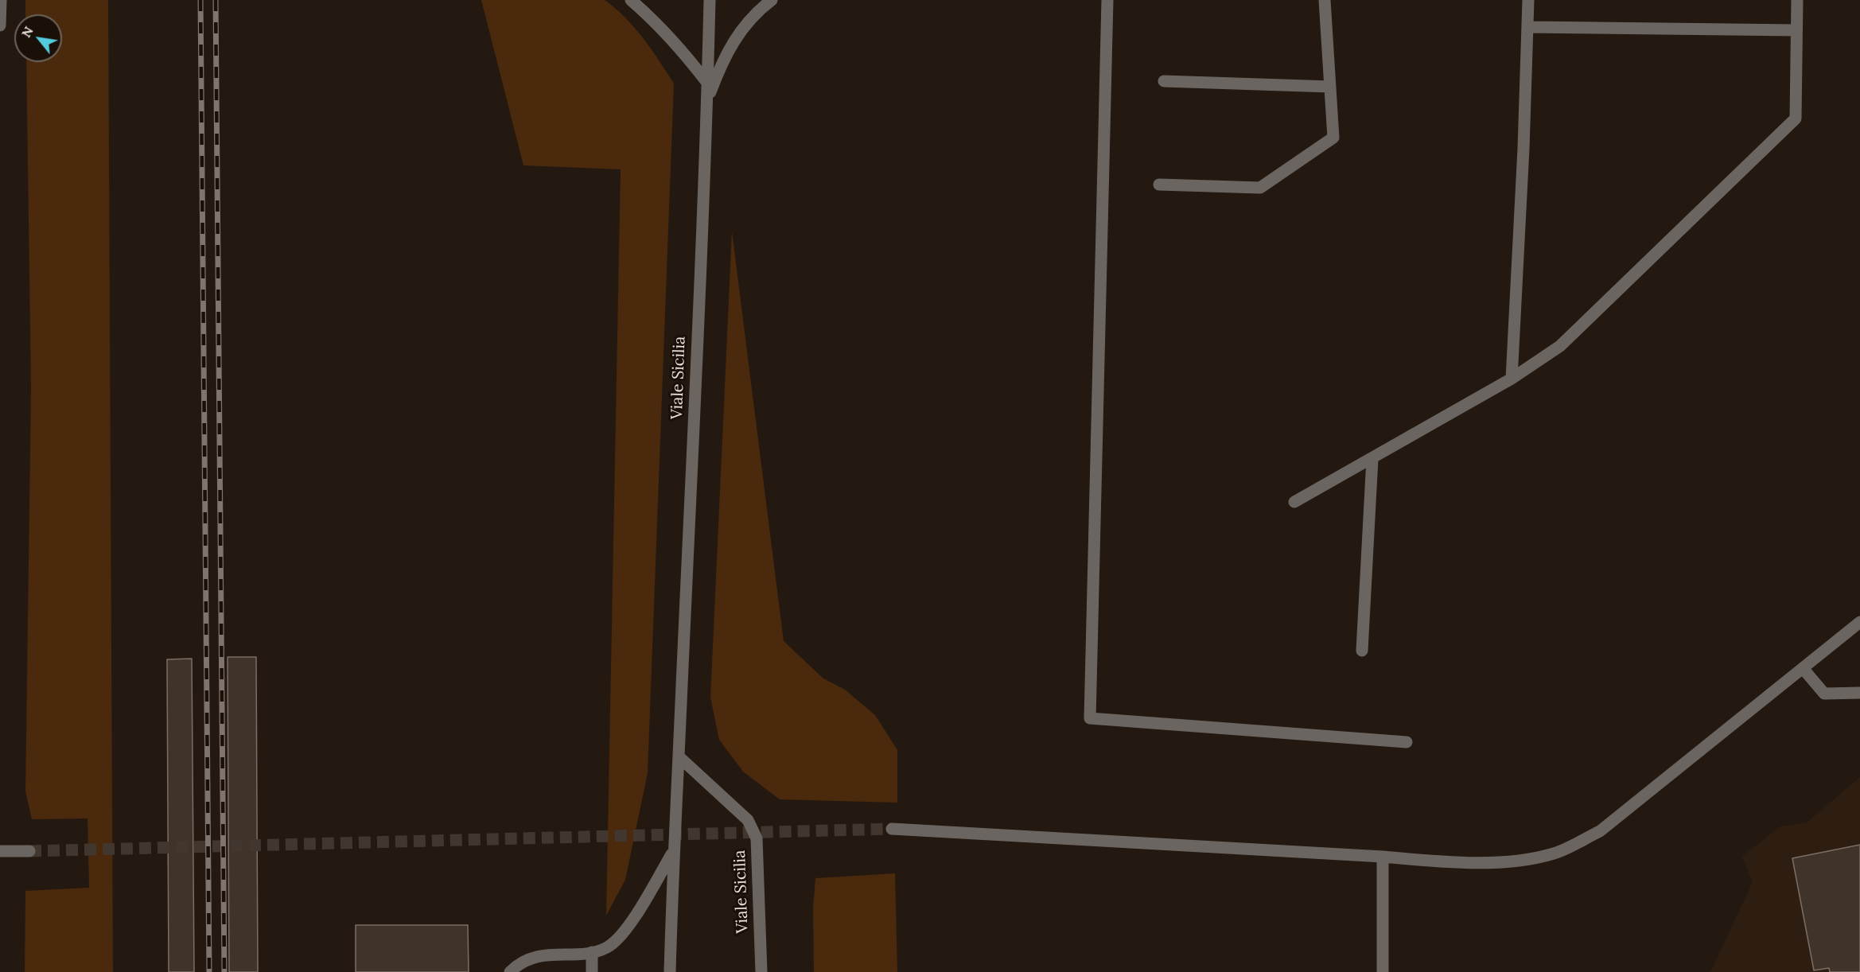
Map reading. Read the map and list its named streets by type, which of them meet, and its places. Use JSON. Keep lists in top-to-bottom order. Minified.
{"streets":{"street":["Viale Sicilia"]},"north":"top left"}
